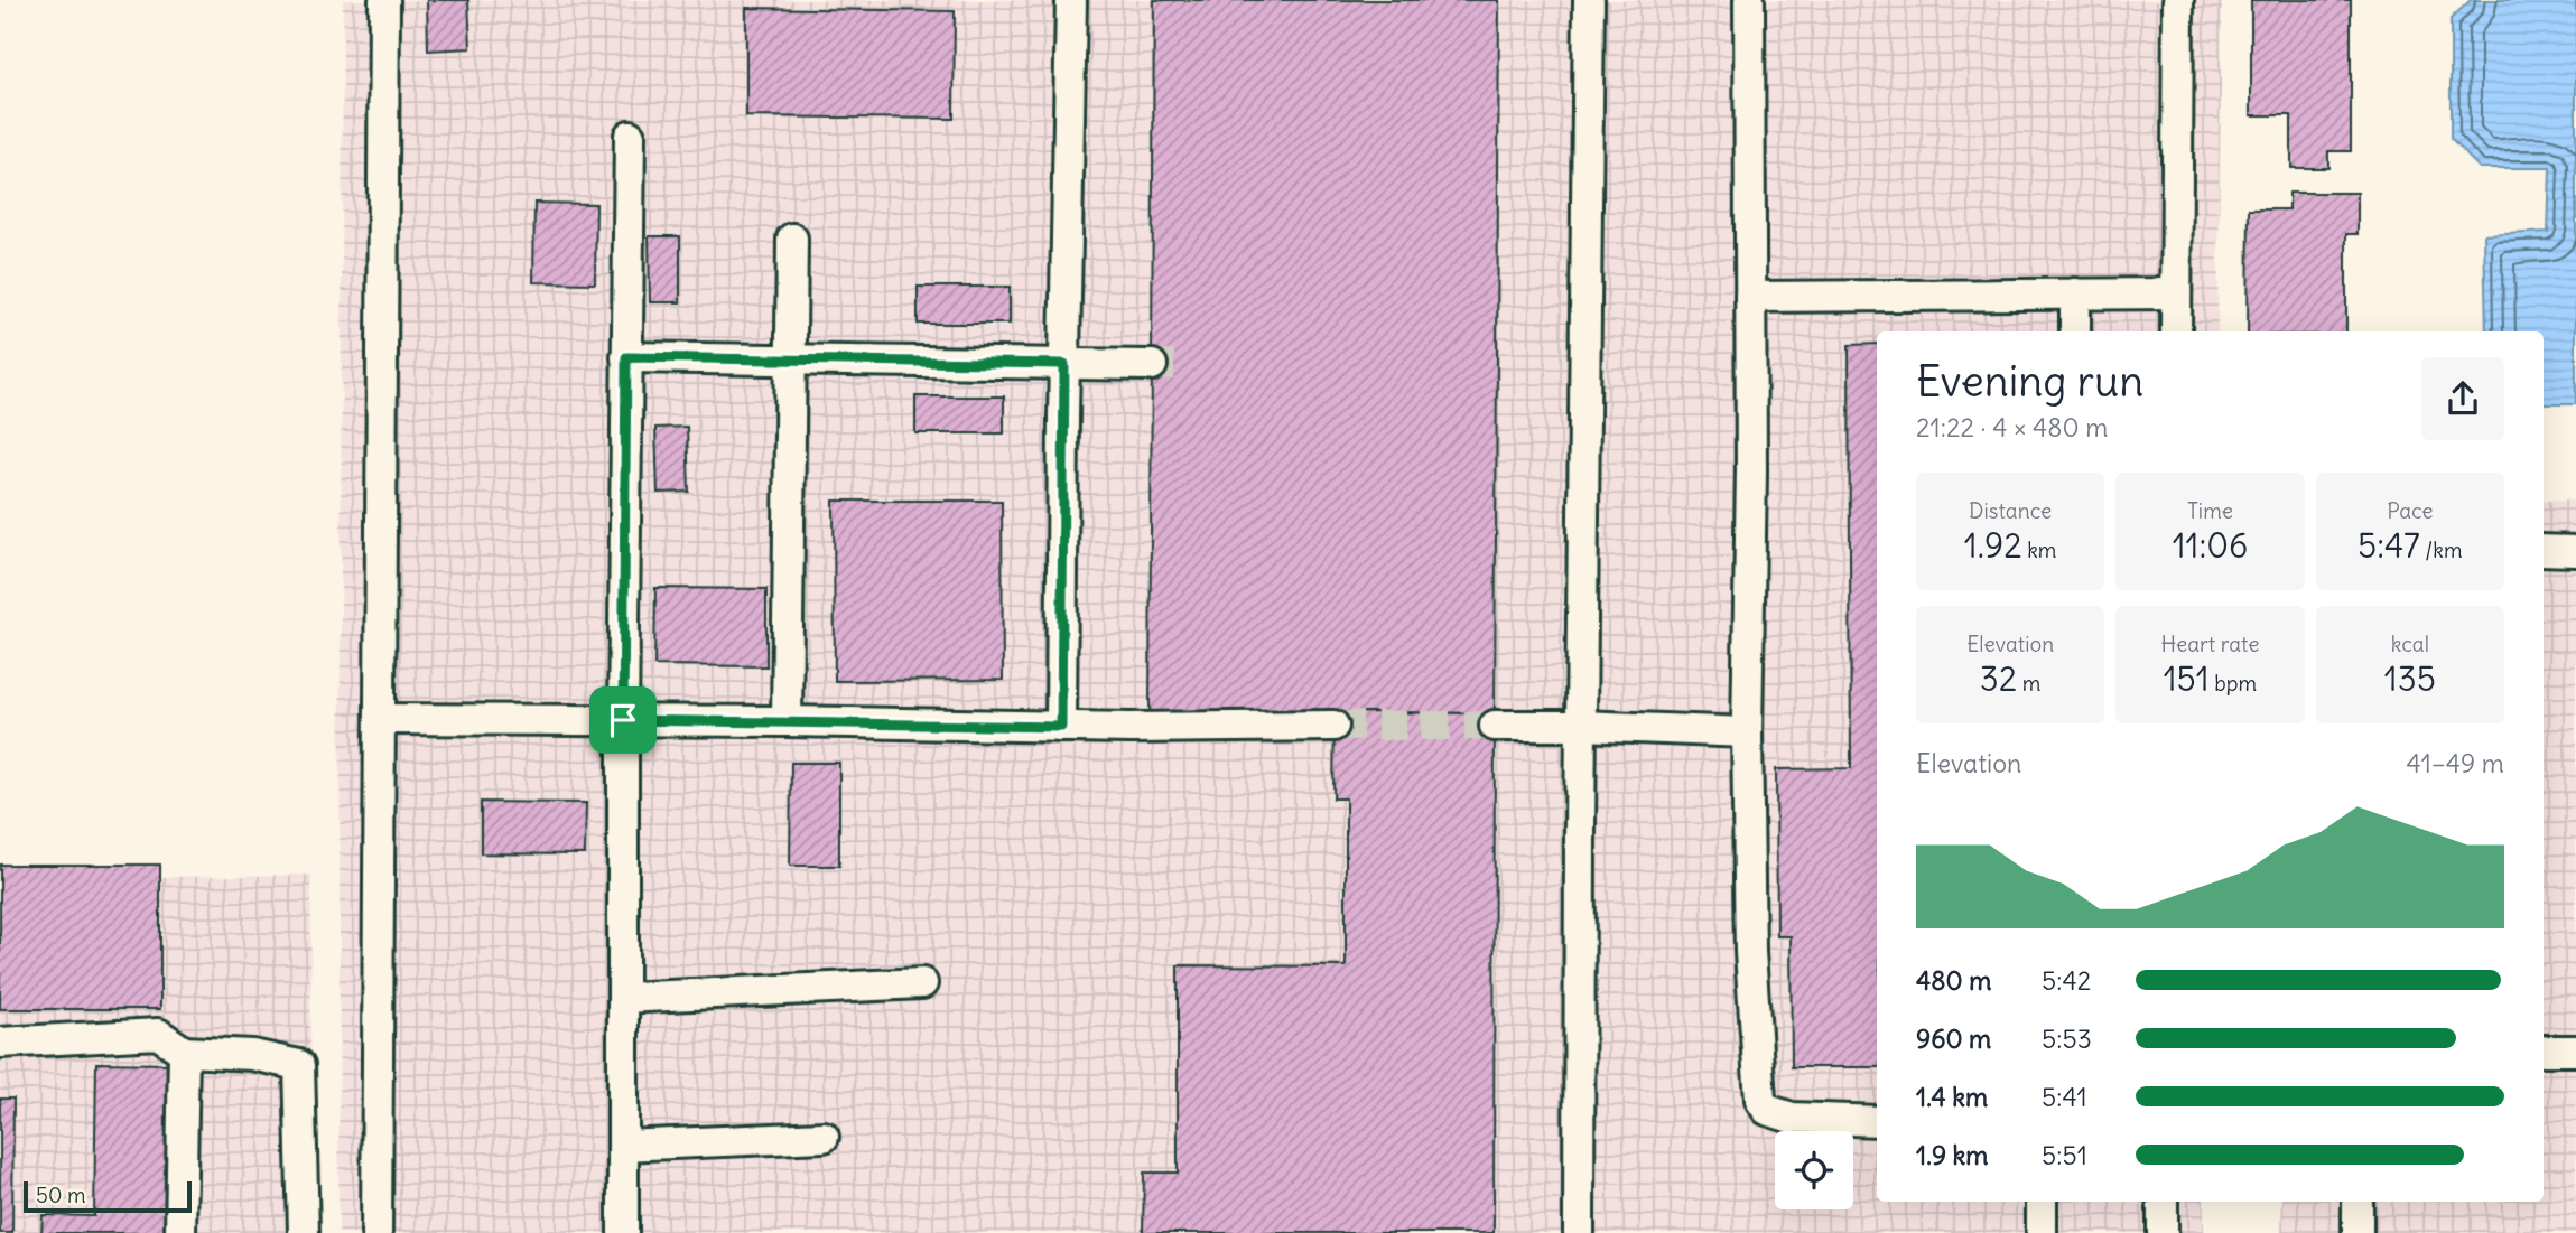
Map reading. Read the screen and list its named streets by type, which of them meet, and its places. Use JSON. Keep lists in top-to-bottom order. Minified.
{"scale_bar":"50 m","page":{"heading":["Evening run","21:22 · 4 × 480 m"],"stats":[["Distance","1.92 km"],["Time","11:06"],["Pace","5:47 /km"],["Elevation","32 m"],["Heart rate","151 bpm"],["kcal","135"]],"chart":["Elevation","41–49 m"],"list":[{"name":"480 m","note":"5:42"},{"name":"960 m","note":"5:53"},{"name":"1.4 km","note":"5:41"},{"name":"1.9 km","note":"5:51"}],"scale":"50 m"}}
